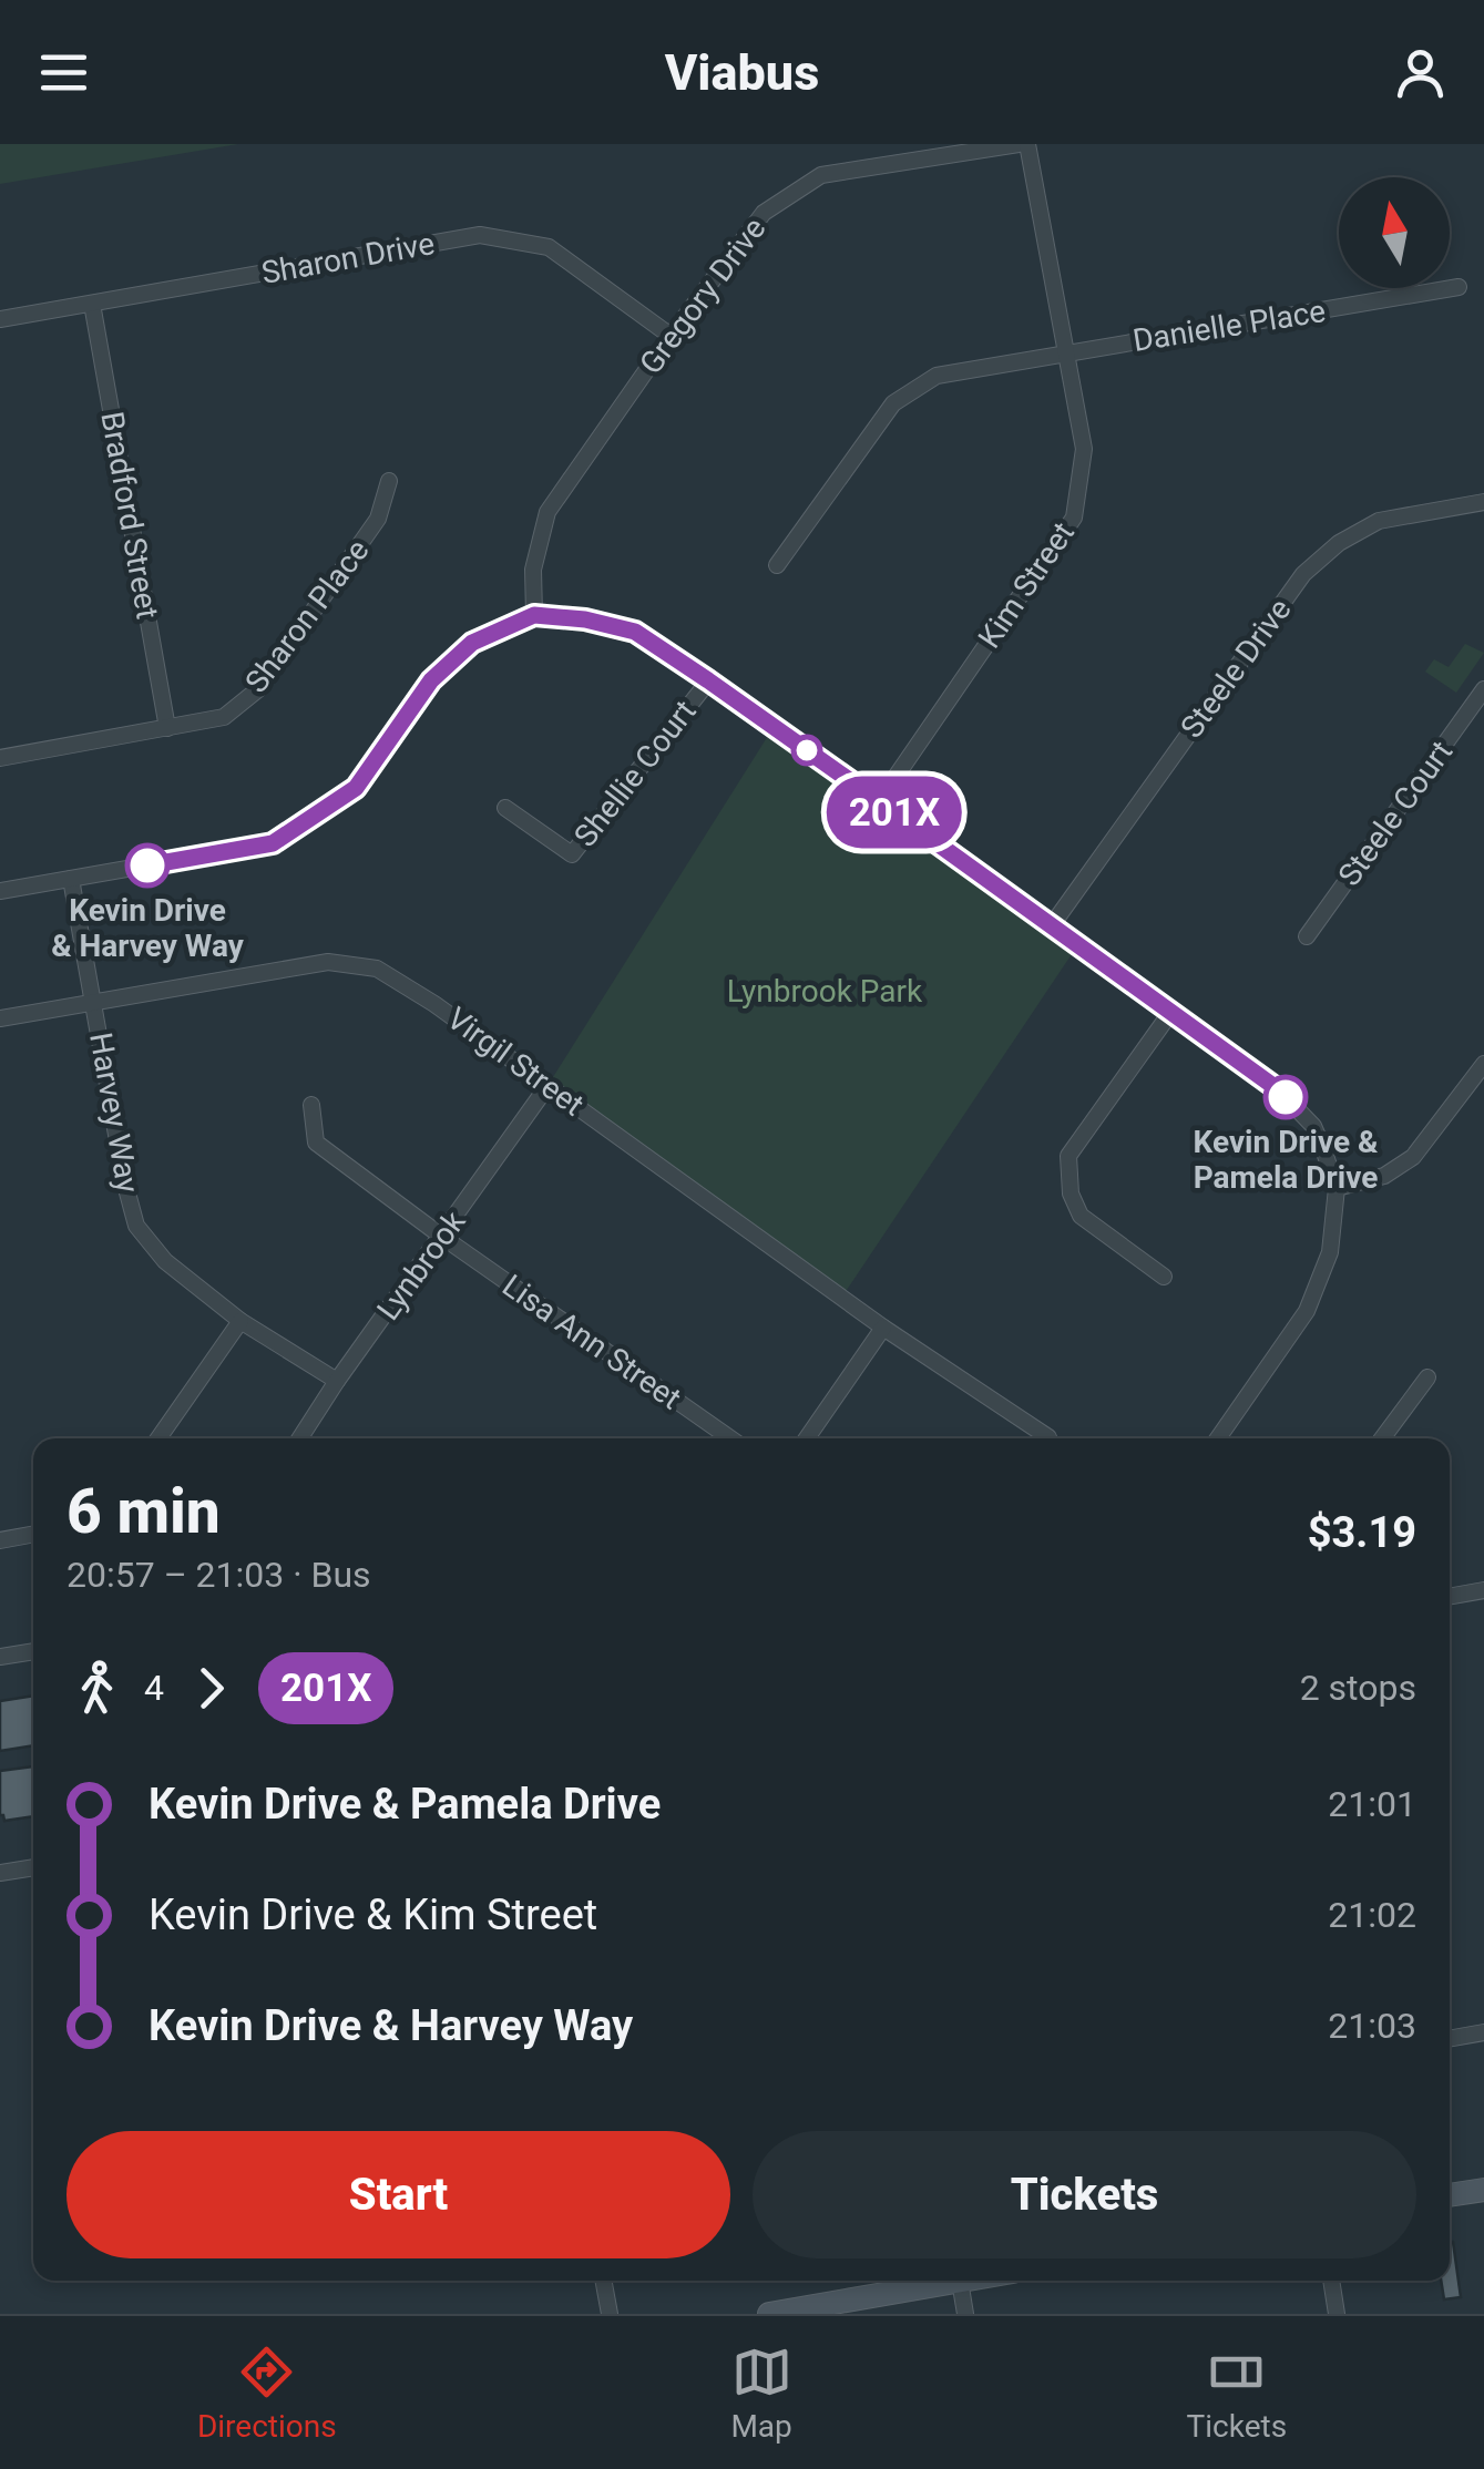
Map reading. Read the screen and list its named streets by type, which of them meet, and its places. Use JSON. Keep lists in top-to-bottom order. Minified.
{"streets":{"street":["Sharon Drive","Gregory Drive","Danielle Place","Bradford Street","Kim Street","Sharon Place","Steele Drive","Shellie Court","Steele Court","Virgil Street","Harvey Way","Lynbrook","Lisa Ann Street"]},"crossings":[["Sharon Drive","Gregory Drive"],["Sharon Drive","Bradford Street"],["Danielle Place","Kim Street"],["Bradford Street","Sharon Place"],["Virgil Street","Harvey Way"],["Virgil Street","Lynbrook"],["Harvey Way","Lynbrook"],["Lynbrook","Lisa Ann Street"]],"parks":["Lynbrook Park"],"places":["Kevin Drive & Harvey Way","Kevin Drive & Pamela Drive"],"lines":["bus line 201X"],"north":"top","page":{"header":"Viabus","on_map":"201X","heading":["6 min","20:57 – 21:03 · Bus","$3.19"],"legs":["4","201X","2 stops"],"list":[{"name":"Kevin Drive & Pamela Drive","value":"21:01"},{"name":"Kevin Drive & Kim Street","value":"21:02"},{"name":"Kevin Drive & Harvey Way","value":"21:03"}],"buttons":["Start","Tickets"],"tabs":["Directions","Map","Tickets"]}}
